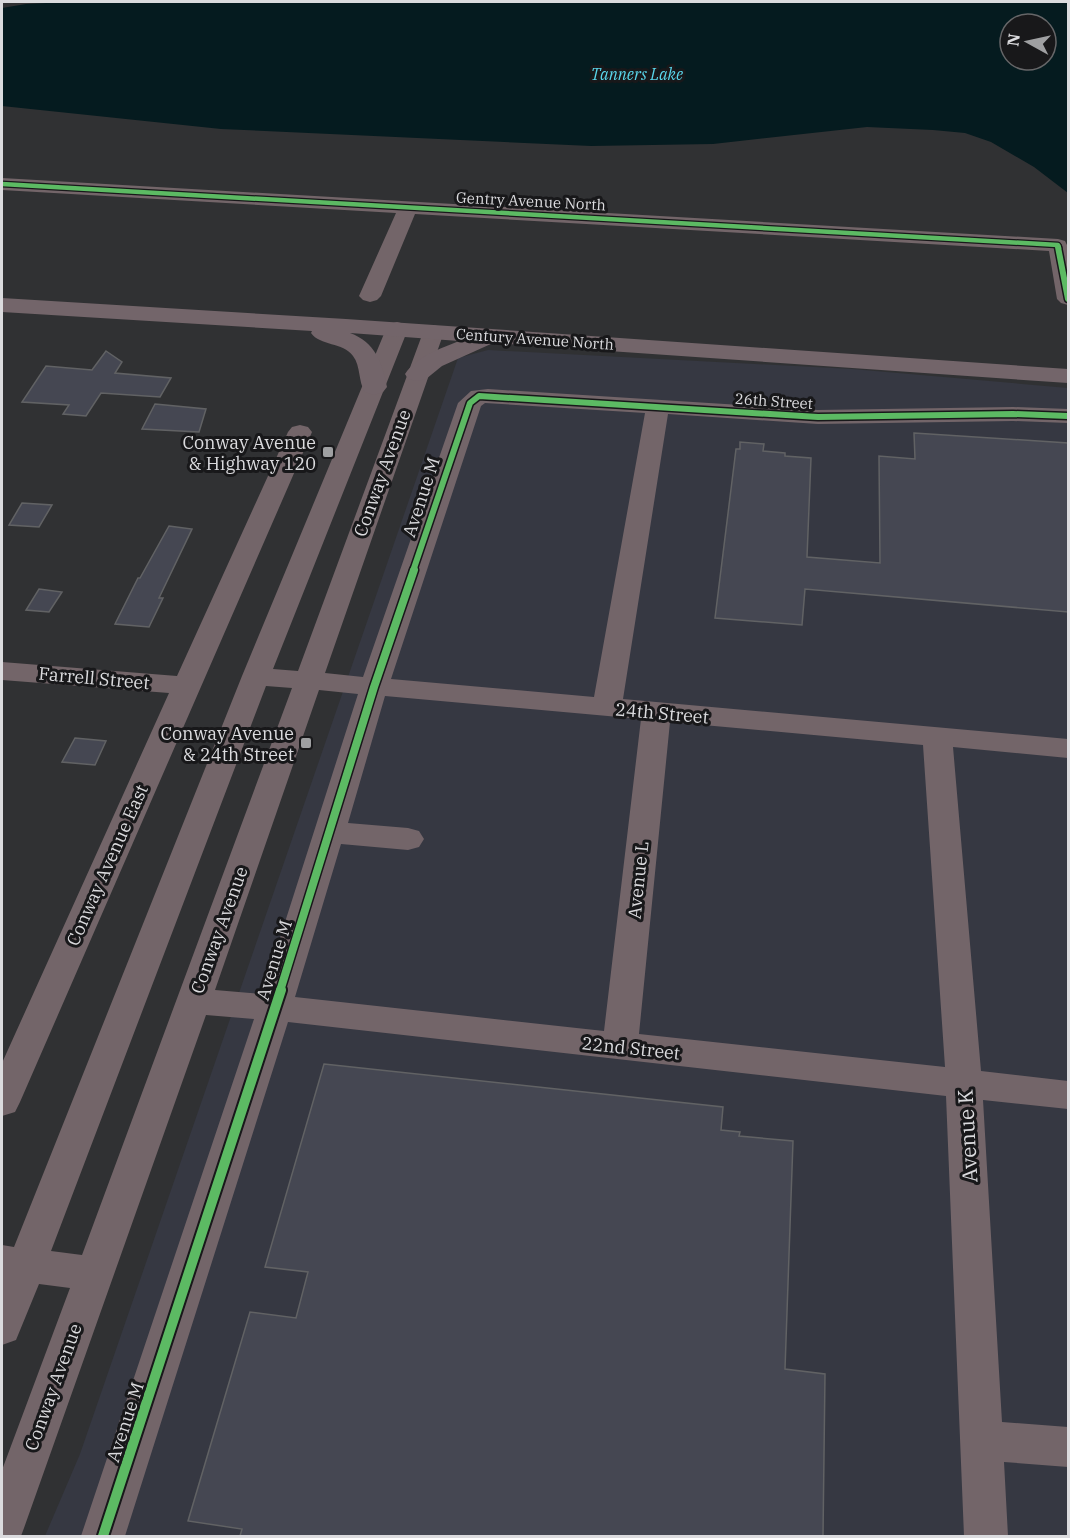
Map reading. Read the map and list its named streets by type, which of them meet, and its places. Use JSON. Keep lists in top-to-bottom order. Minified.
{"streets":{"main road":["Century Avenue North"],"street":["Gentry Avenue North","26th Street","Conway Avenue","Avenue M","Farrell Street","24th Street","Conway Avenue East","Avenue L","22nd Street","Avenue K"]},"crossings":[["Century Avenue North","Conway Avenue"],["26th Street","Avenue M"],["Conway Avenue","24th Street"],["Conway Avenue","22nd Street"],["Avenue M","24th Street"],["Avenue M","22nd Street"],["Farrell Street","Conway Avenue East"],["24th Street","Avenue L"],["24th Street","Avenue K"],["Avenue L","22nd Street"],["22nd Street","Avenue K"]],"water":["Tanners Lake"],"places":{"transit":["Conway Avenue & Highway 120","Conway Avenue & 24th Street"]},"north":"left"}
